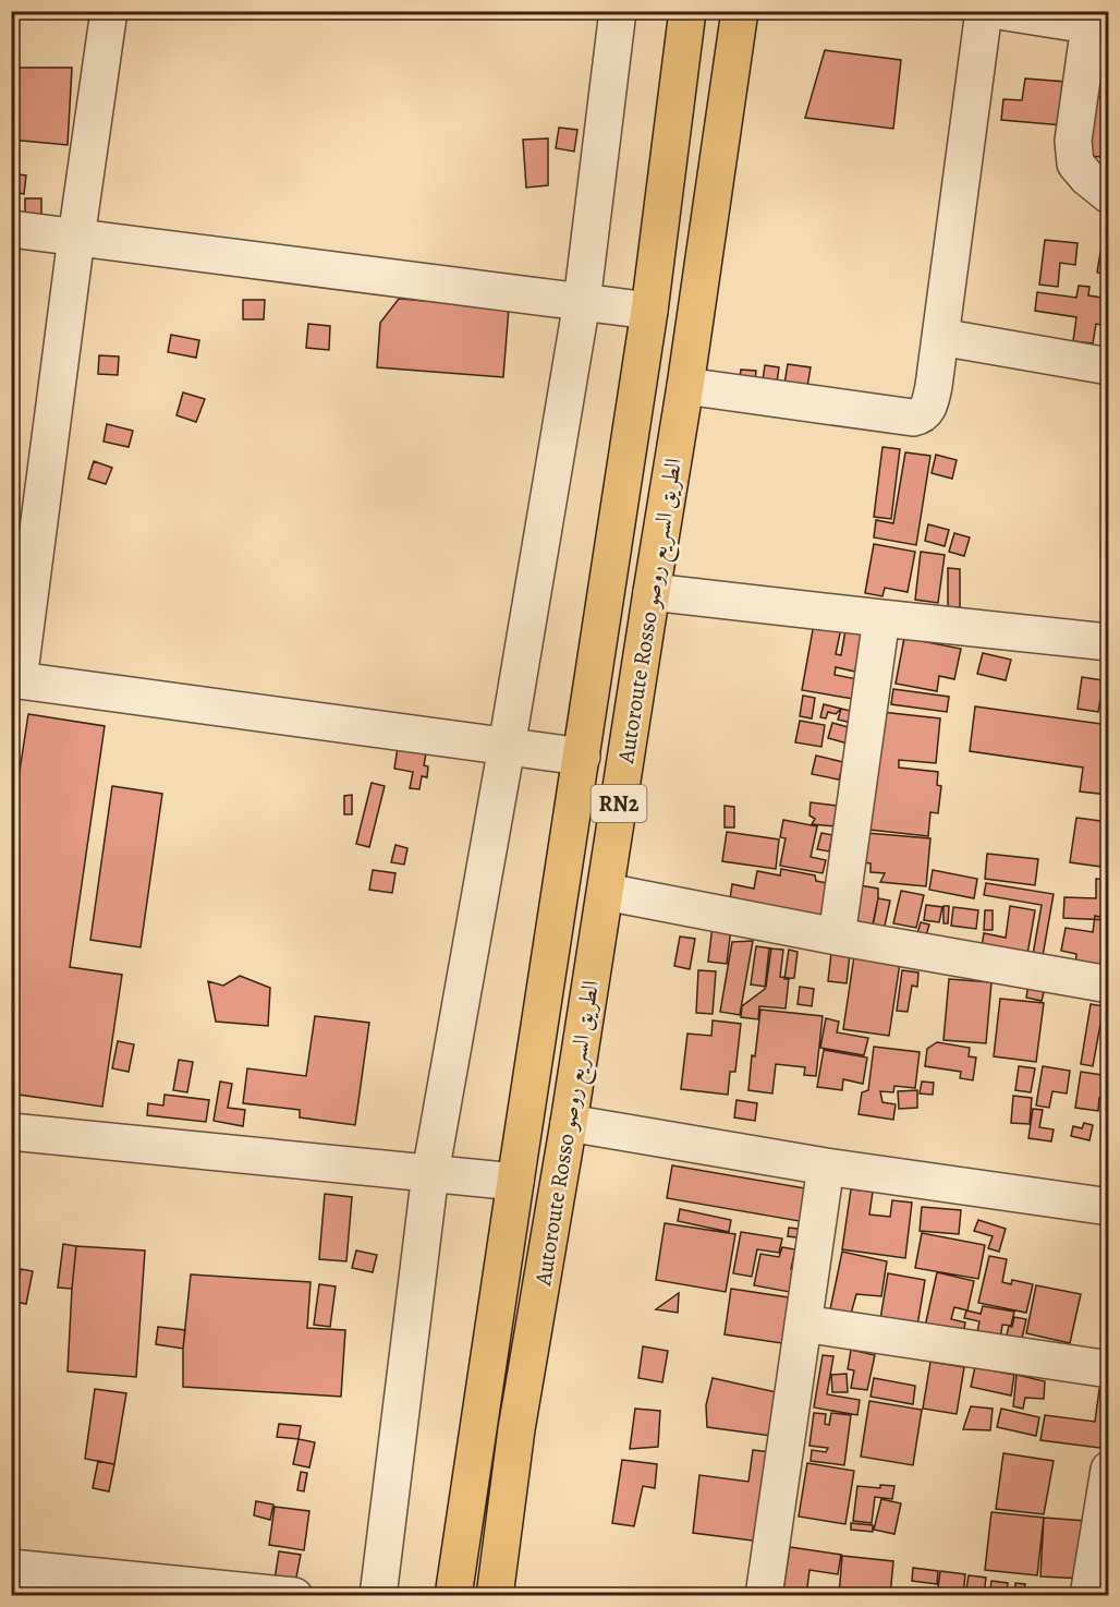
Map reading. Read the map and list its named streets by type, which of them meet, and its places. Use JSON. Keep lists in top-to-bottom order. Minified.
{"streets":{"highway":["Autoroute Rosso الطريق السريع روصو","RN2"]}}
